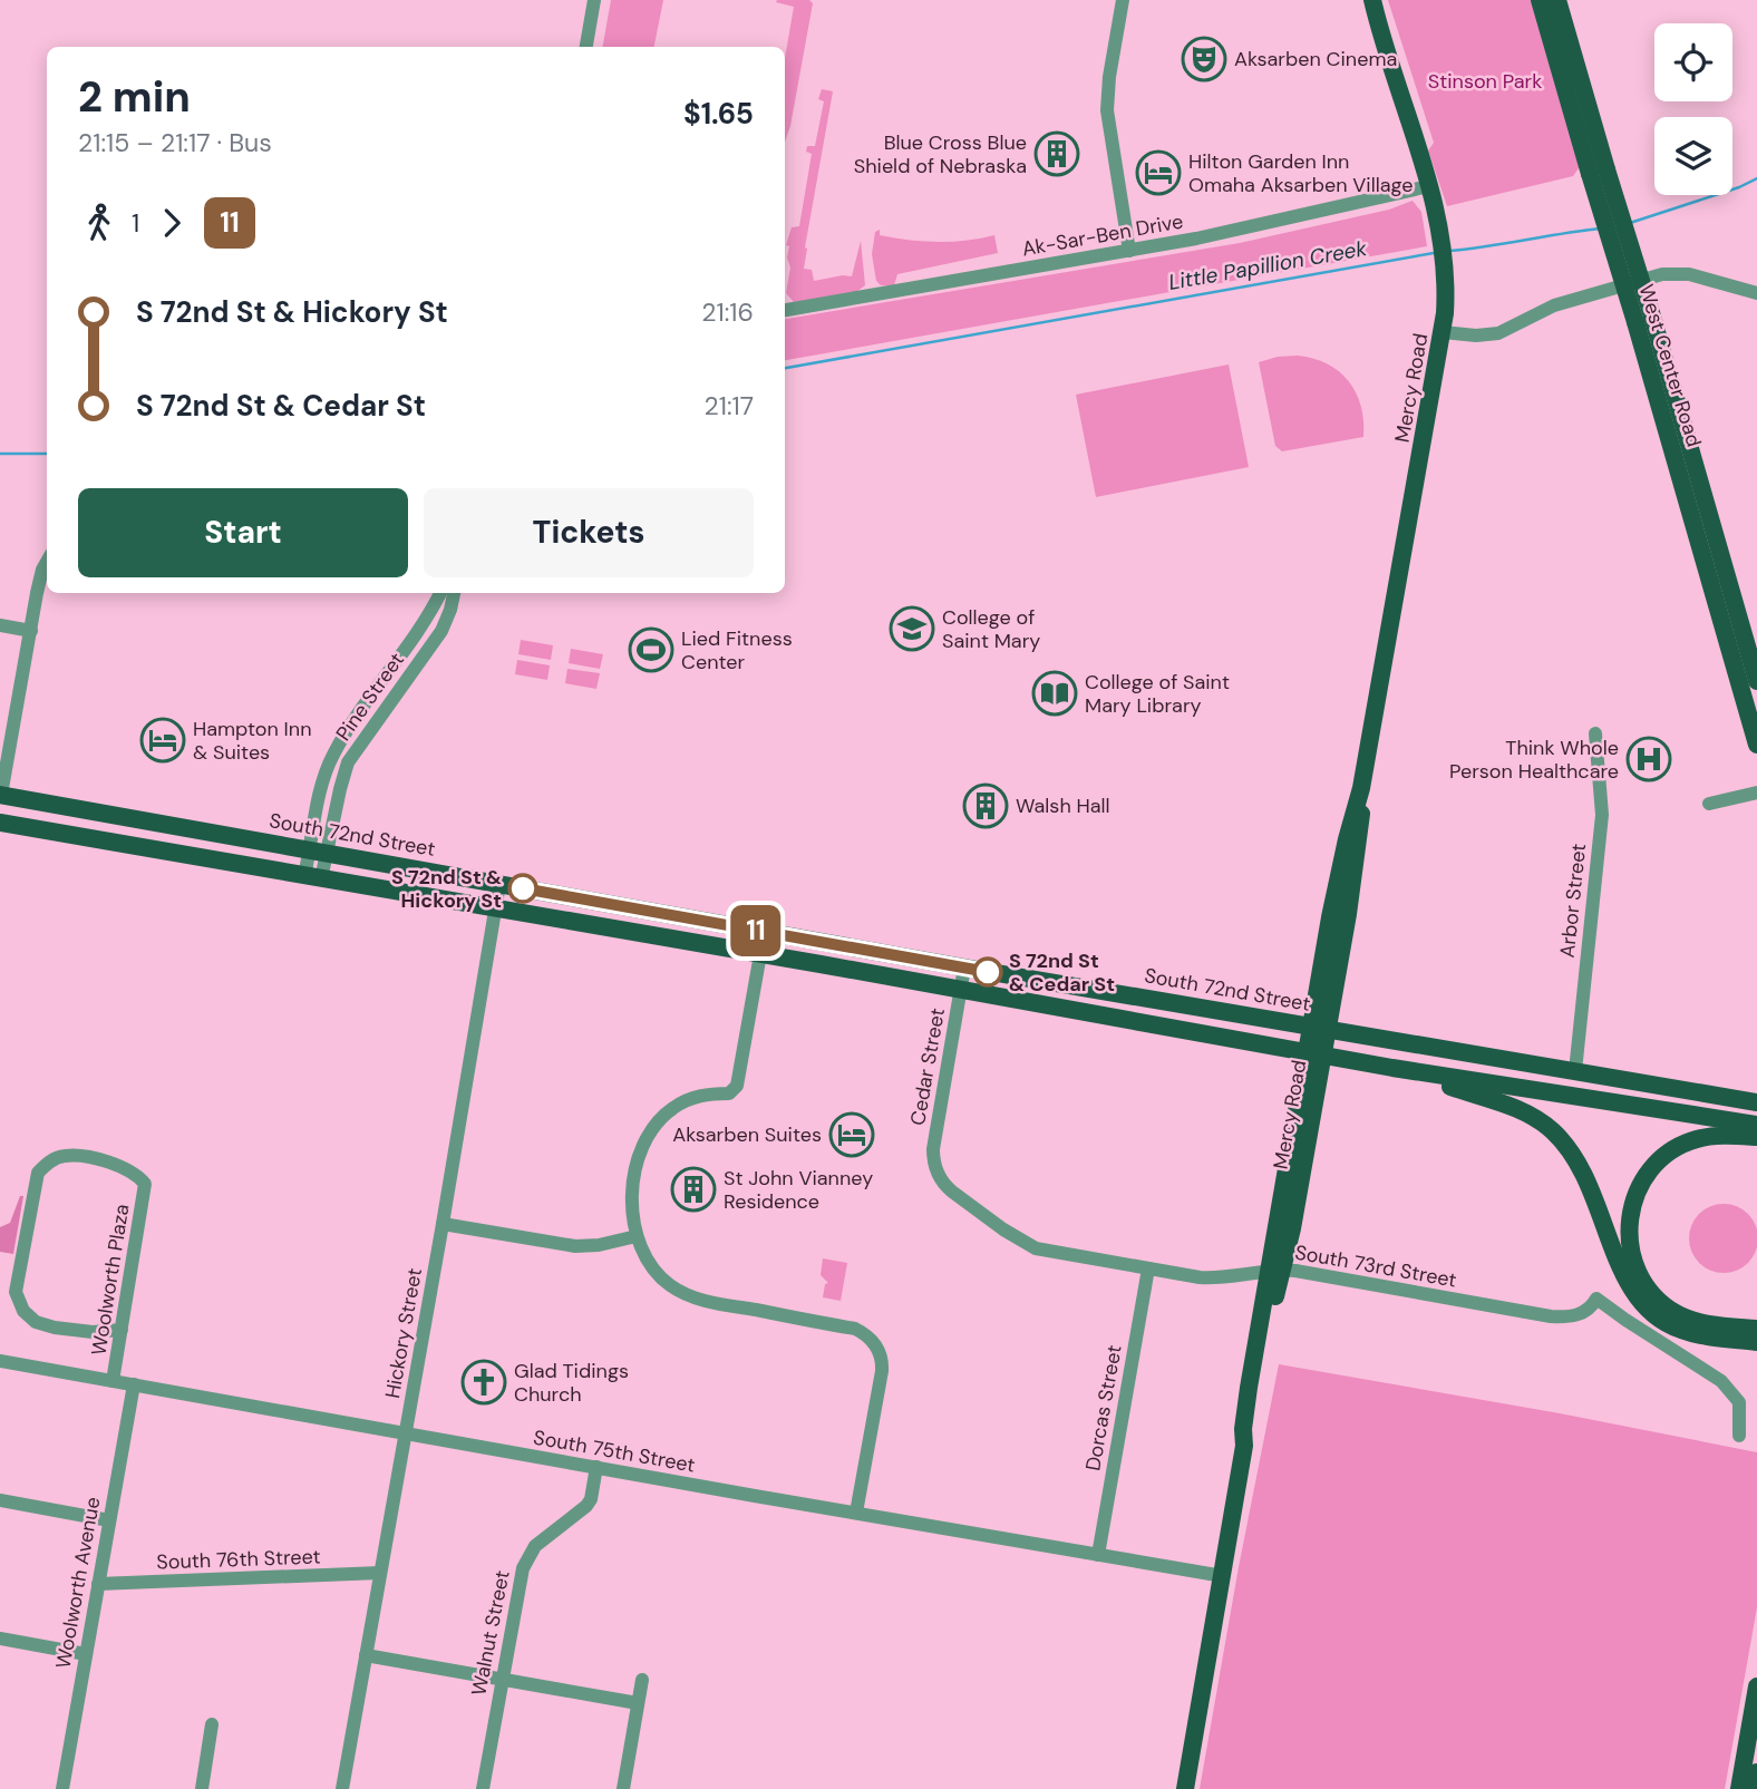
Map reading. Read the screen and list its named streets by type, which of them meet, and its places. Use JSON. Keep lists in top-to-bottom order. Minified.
{"streets":{"main road":["West Center Road","Mercy Road","South 72nd Street"],"street":["Ak-Sar-Ben Drive","Pine Street","Arbor Street","Cedar Street","South 73rd Street","Woolworth Plaza","Hickory Street","Dorcas Street","South 75th Street","South 76th Street","Woolworth Avenue","Walnut Street"]},"crossings":[["Ak-Sar-Ben Drive","Mercy Road"],["Mercy Road","South 72nd Street"],["Mercy Road","South 73rd Street"],["Mercy Road","South 75th Street"],["Pine Street","South 72nd Street"],["South 72nd Street","Arbor Street"],["South 72nd Street","Cedar Street"],["South 72nd Street","Hickory Street"],["Cedar Street","South 73rd Street"],["South 73rd Street","Dorcas Street"],["Woolworth Plaza","South 75th Street"],["Hickory Street","South 75th Street"],["Hickory Street","South 76th Street"],["Dorcas Street","South 75th Street"],["South 75th Street","Woolworth Avenue"],["South 75th Street","Walnut Street"],["South 76th Street","Woolworth Avenue"]],"water":["Little Papillion Creek"],"parks":["Stinson Park"],"places":{"theatre":["Aksarben Cinema"],"building":["Blue Cross Blue Shield of Nebraska","Walsh Hall","St John Vianney Residence"],"hotel":["Hilton Garden Inn Omaha Aksarben Village","Hampton Inn & Suites","Aksarben Suites"],"school or university":["College of Saint Mary"],"sports":["Lied Fitness Center"],"library":["College of Saint Mary Library"],"hospital":["Think Whole Person Healthcare"],"other":["S 72nd St & Hickory St","S 72nd St & Cedar St"],"church":["Glad Tidings Church"]},"lines":["bus line 11"],"page":{"on_map":"11","heading":["2 min","21:15 – 21:17 · Bus","$1.65"],"legs":["1","11"],"list":[{"name":"S 72nd St & Hickory St","value":"21:16"},{"name":"S 72nd St & Cedar St","value":"21:17"}],"buttons":["Start","Tickets"]}}
